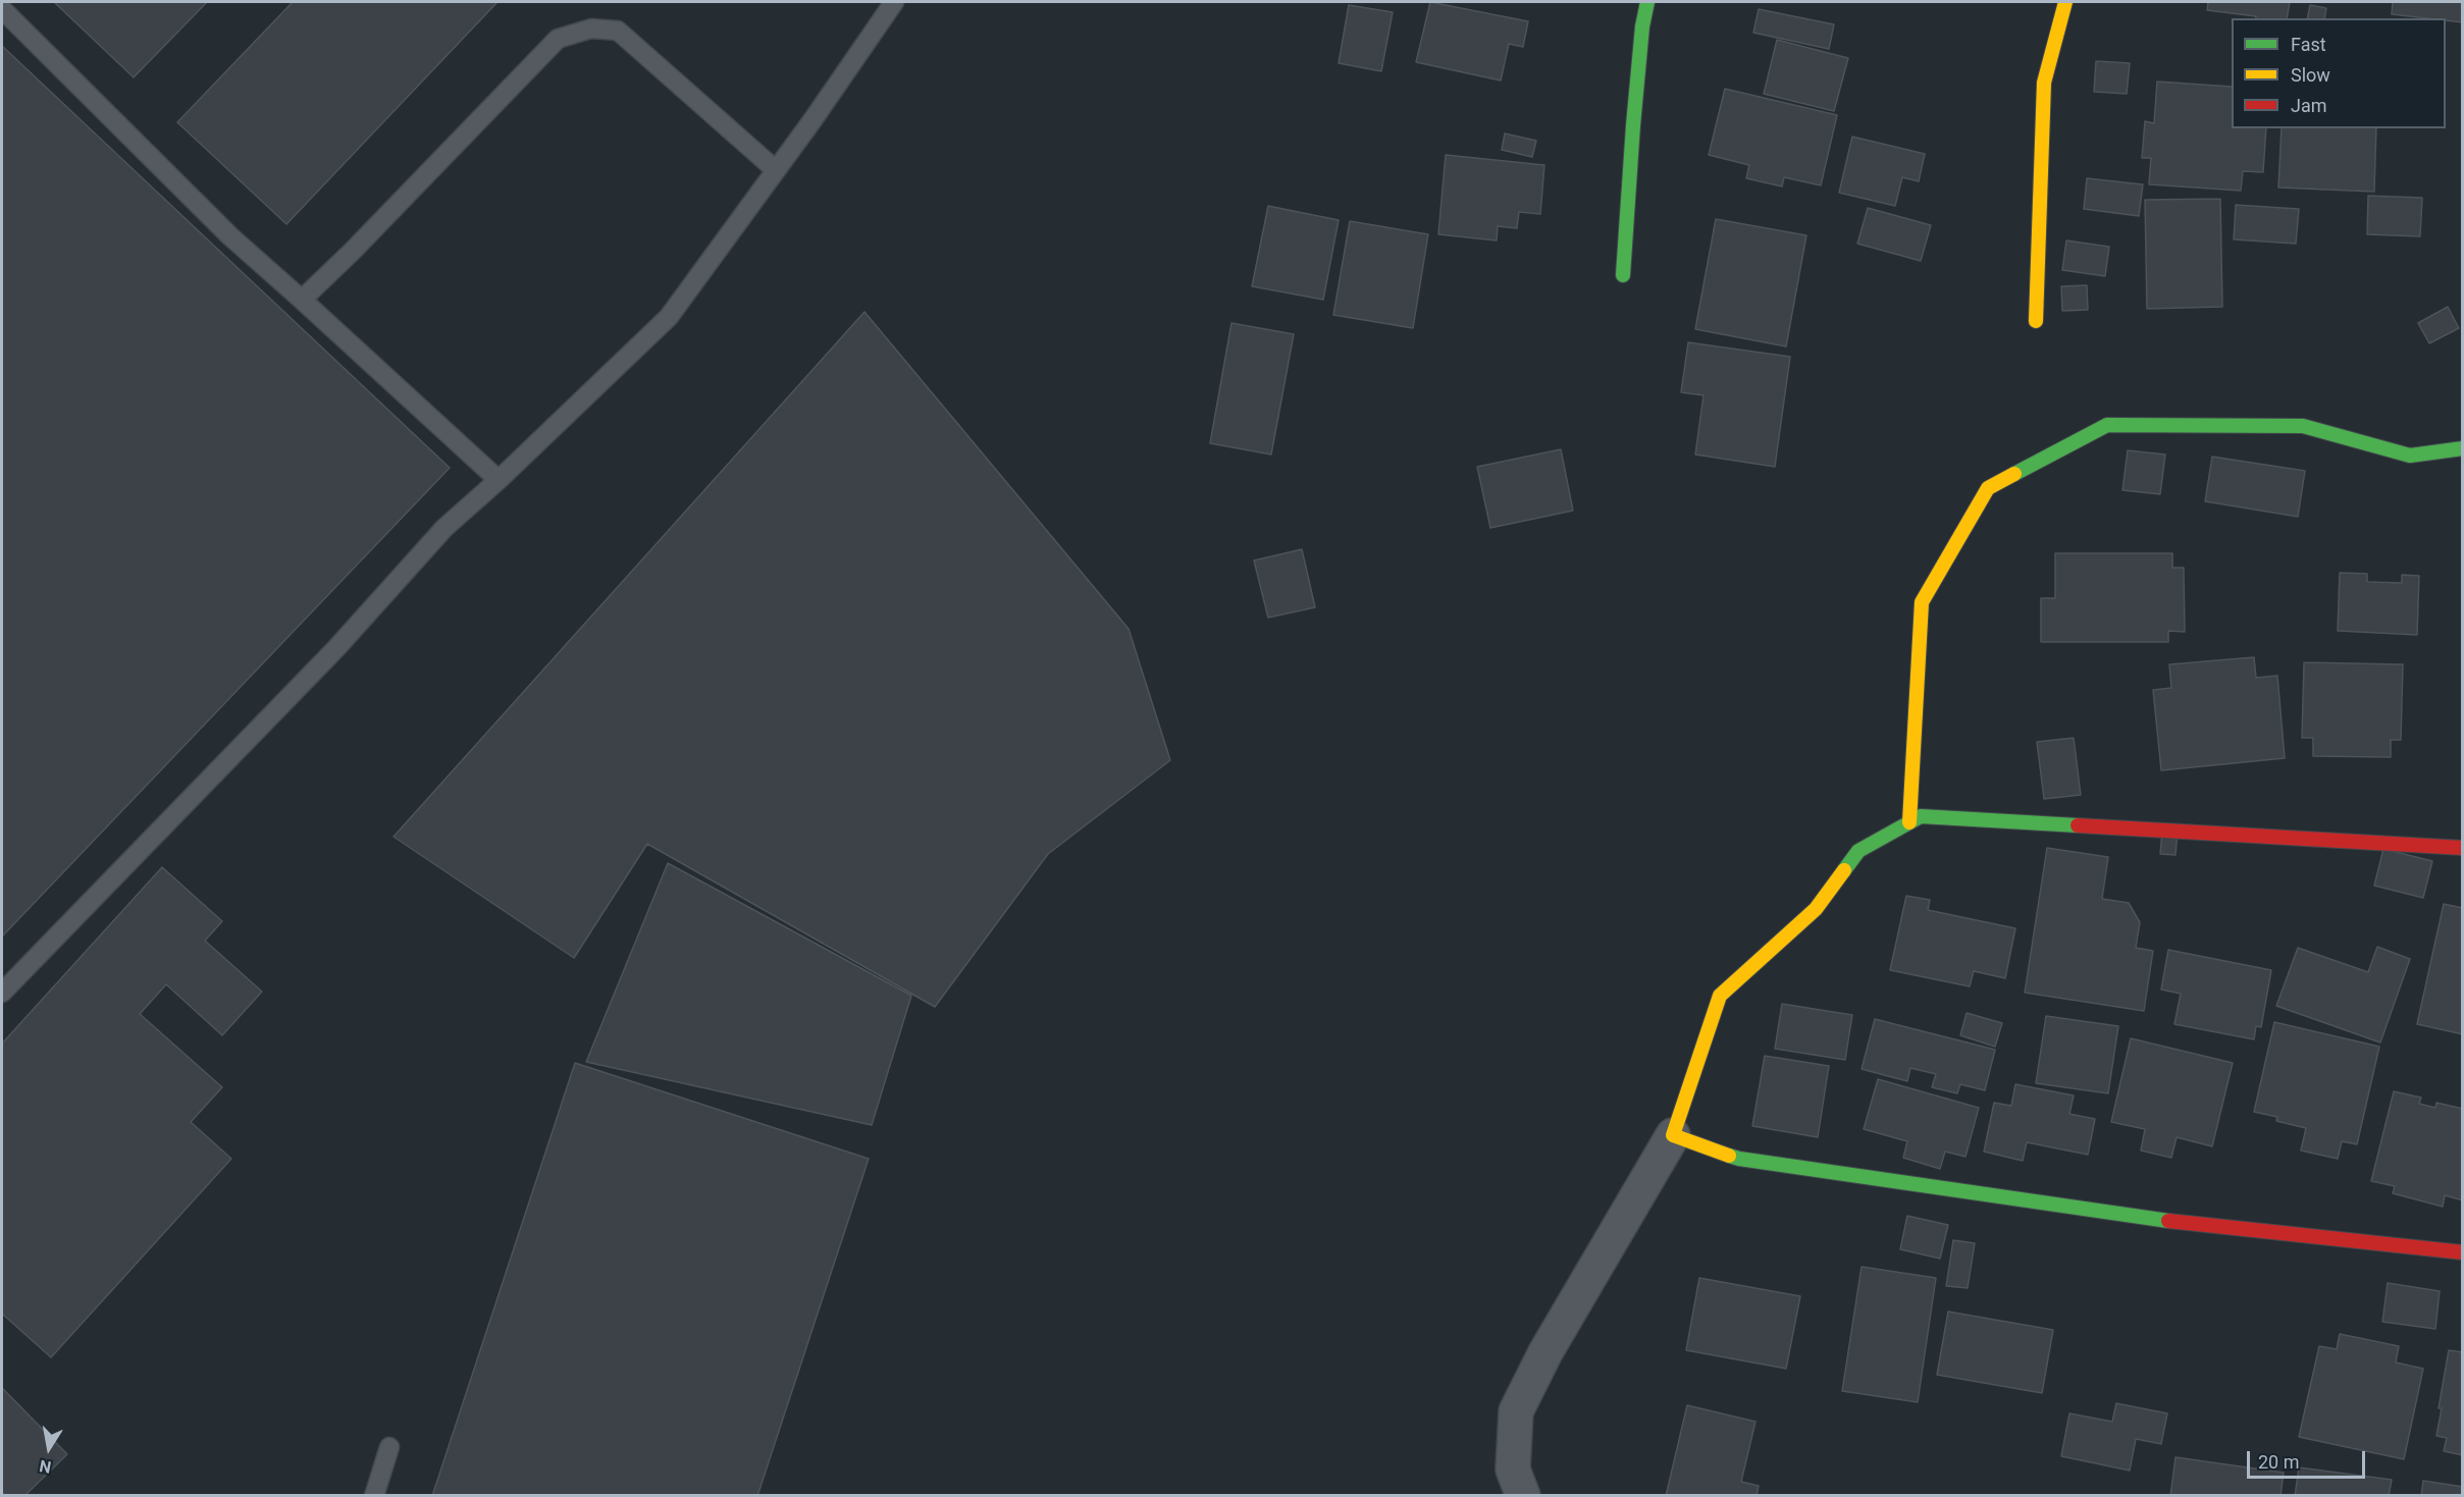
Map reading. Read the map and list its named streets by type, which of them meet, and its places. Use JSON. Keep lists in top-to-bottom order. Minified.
{"legend":["Fast","Slow","Jam"],"scale_bar":"20 m","north":"bottom"}
